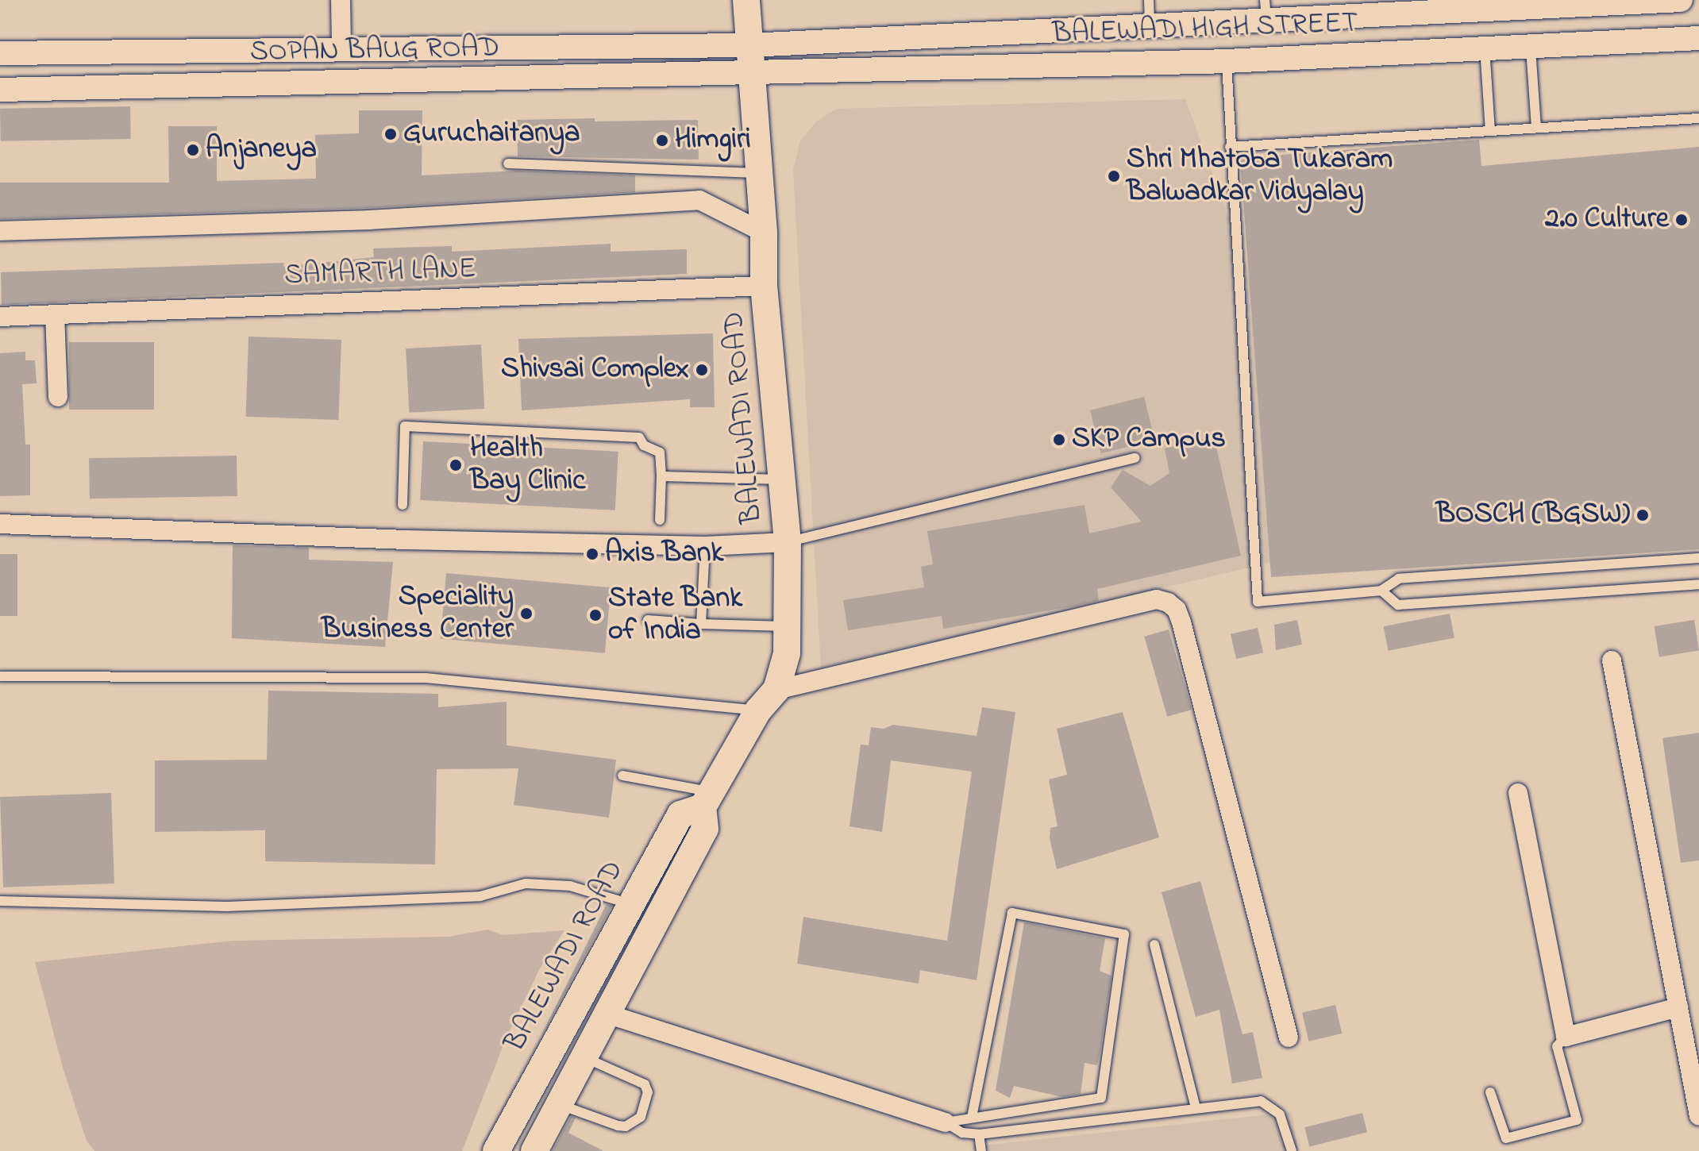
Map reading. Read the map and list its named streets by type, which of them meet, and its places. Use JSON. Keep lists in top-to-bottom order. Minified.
{"streets":{"main road":["BALEWADI ROAD"],"street":["BALEWADI HIGH STREET","SOPAN BAUG ROAD","SAMARTH LANE"]},"crossings":[["BALEWADI HIGH STREET","SOPAN BAUG ROAD"],["BALEWADI HIGH STREET","BALEWADI ROAD"],["SOPAN BAUG ROAD","BALEWADI ROAD"],["SAMARTH LANE","BALEWADI ROAD"]],"places":["Guruchaitanya","Himgiri","Anjaneya","Shri Mhatoba Tukaram Balwadkar Vidyalay","2.0 Culture","Shivsai Complex","SKP Campus","Health Bay Clinic","BOSCH (BGSW)","Axis Bank","Speciality Business Center","State Bank of India"]}
